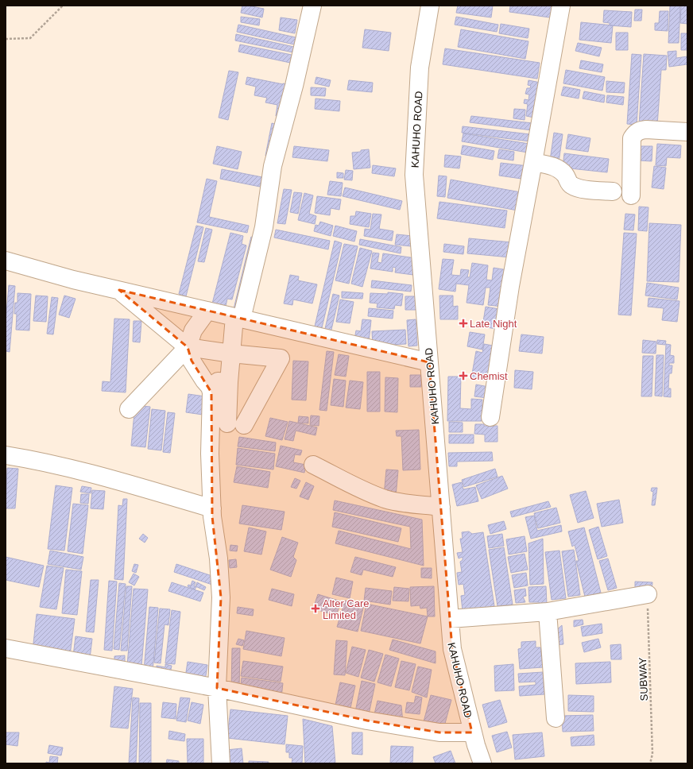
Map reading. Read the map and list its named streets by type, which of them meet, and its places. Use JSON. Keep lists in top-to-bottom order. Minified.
{"streets":{"street":["KAHUHO ROAD"],"path":["SUBWAY"]},"places":{"health":["Late Night","Chemist","Alter Care Limited"]}}
